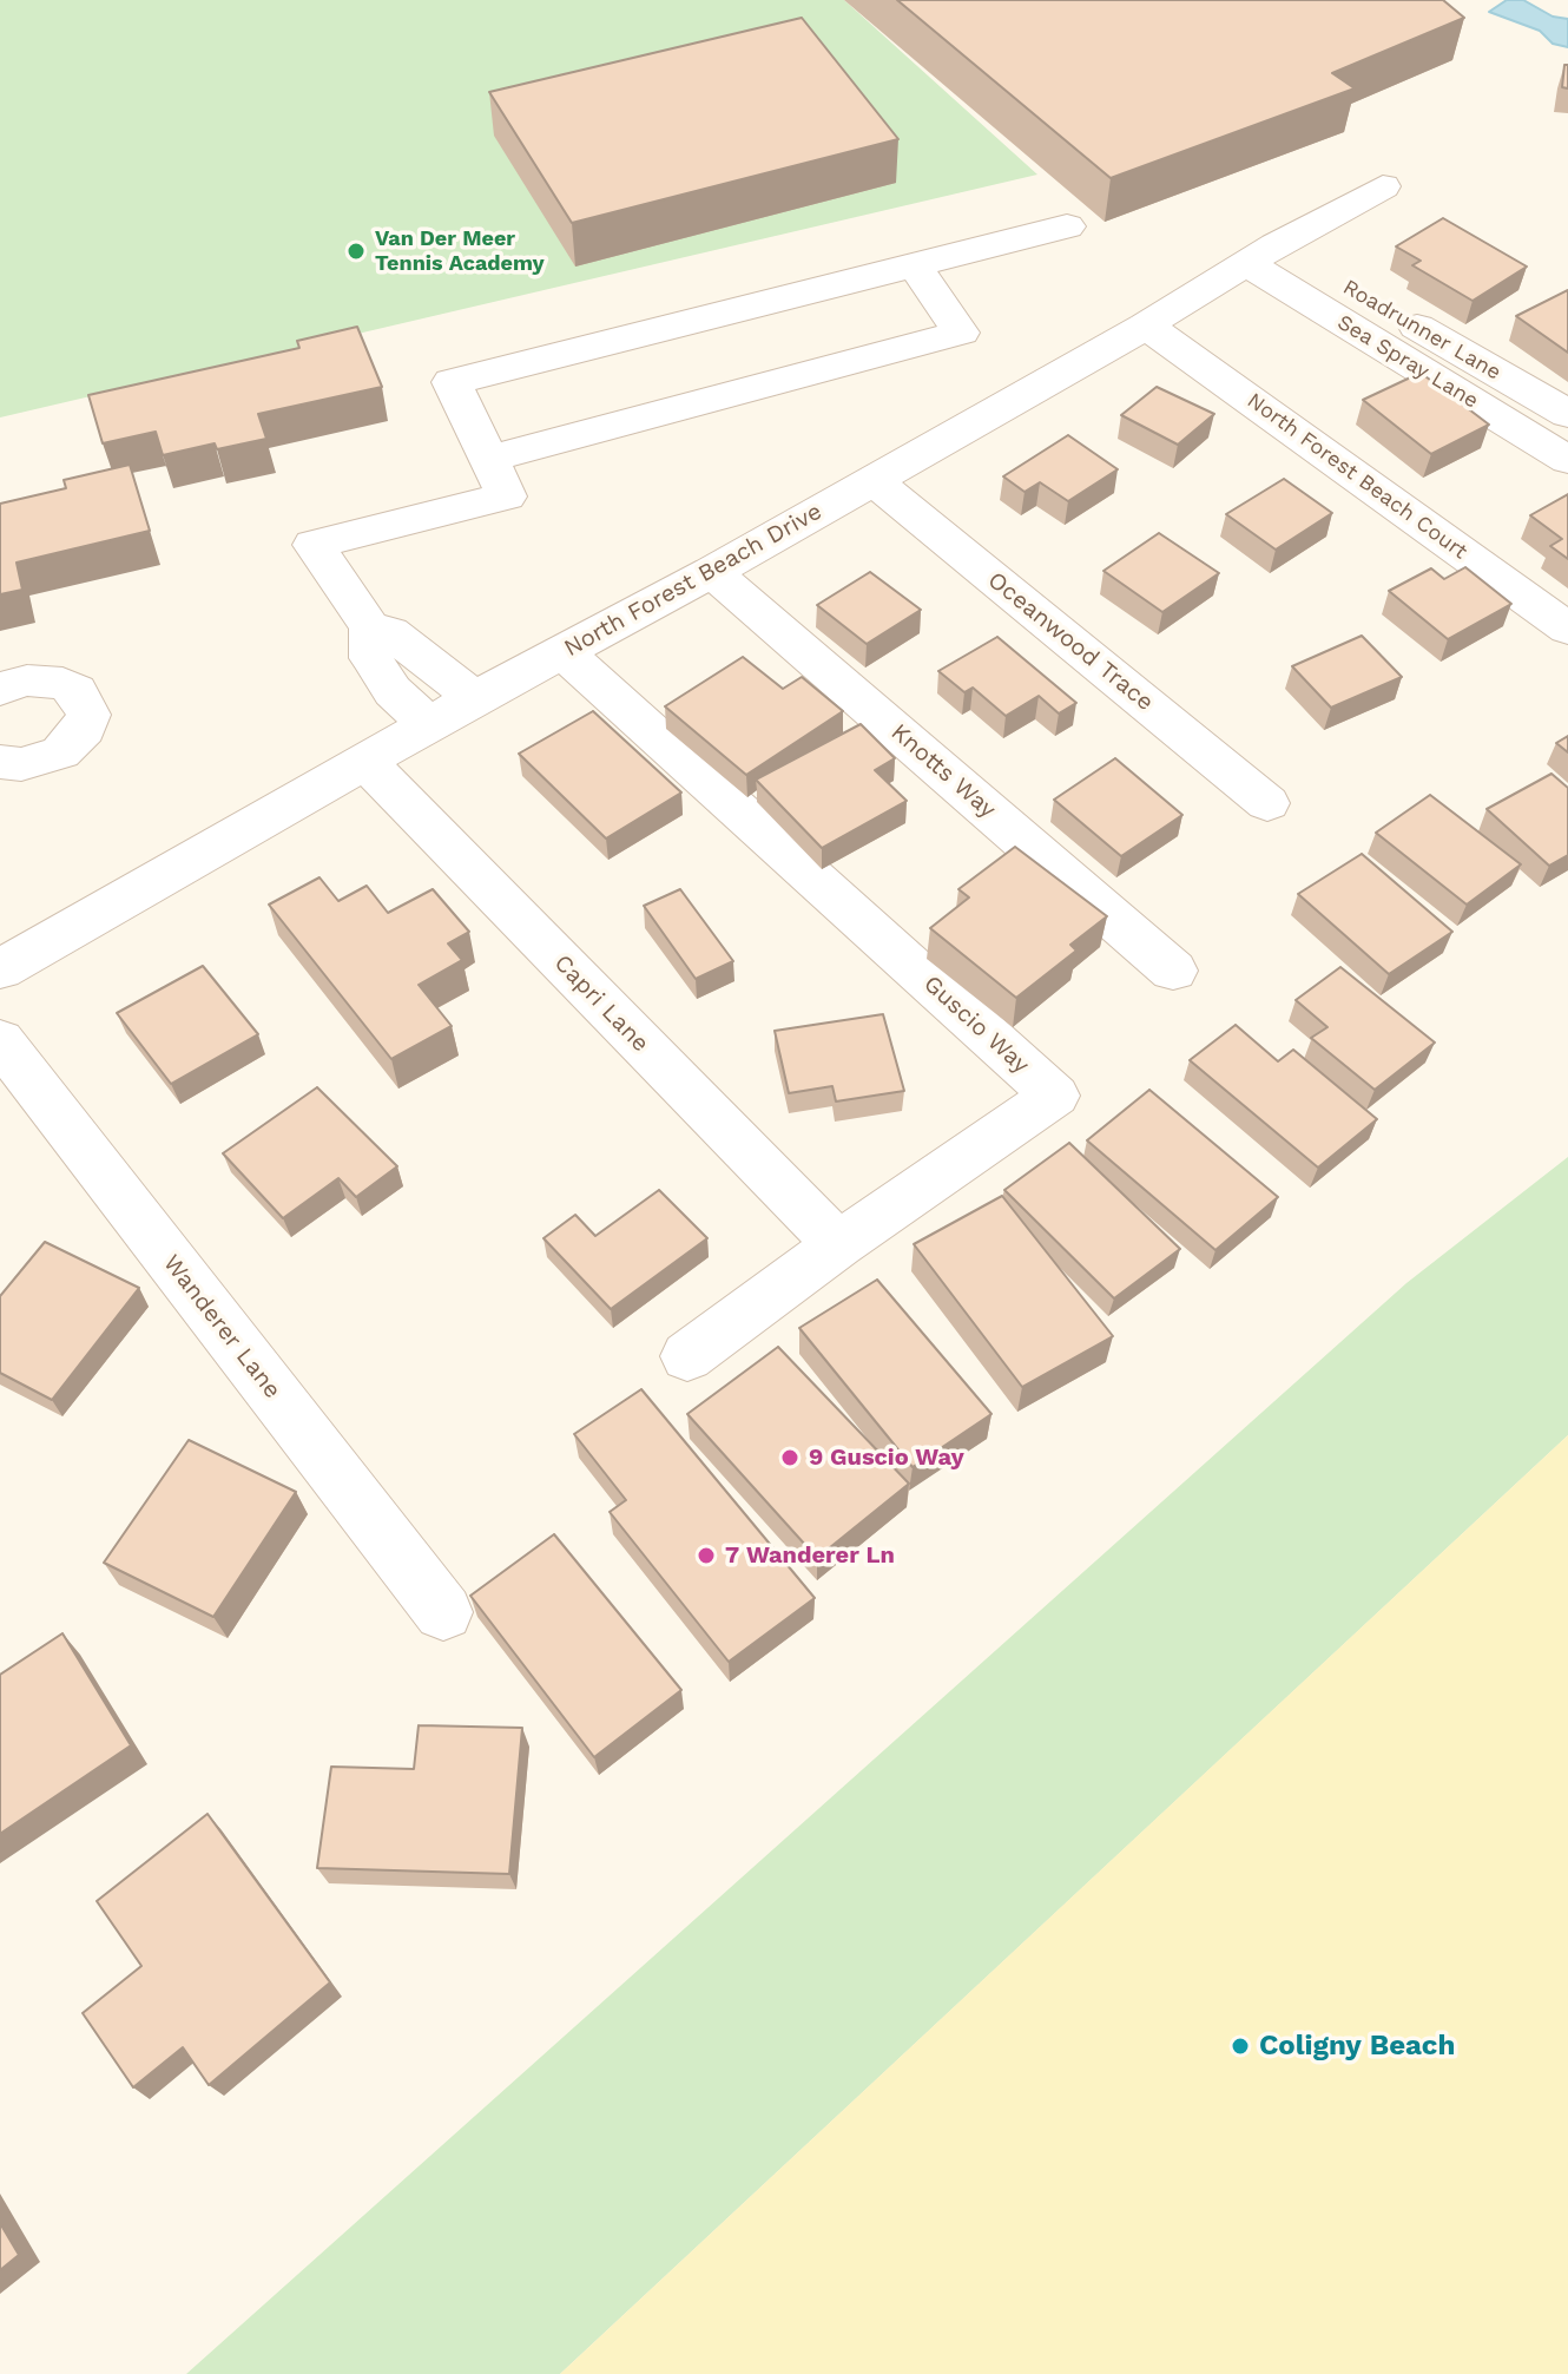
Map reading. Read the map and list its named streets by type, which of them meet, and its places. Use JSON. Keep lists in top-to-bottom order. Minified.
{"streets":{"street":["Roadrunner Lane","Sea Spray Lane","North Forest Beach Court","North Forest Beach Drive","Oceanwood Trace","Knotts Way","Capri Lane","Guscio Way","Wanderer Lane"]},"crossings":[["Roadrunner Lane","Sea Spray Lane"],["Roadrunner Lane","North Forest Beach Drive"],["Sea Spray Lane","North Forest Beach Drive"],["North Forest Beach Court","North Forest Beach Drive"],["North Forest Beach Drive","Oceanwood Trace"],["North Forest Beach Drive","Knotts Way"],["North Forest Beach Drive","Capri Lane"],["North Forest Beach Drive","Guscio Way"],["Capri Lane","Guscio Way"]],"places":["Van Der Meer Tennis Academy","9 Guscio Way","7 Wanderer Ln","Coligny Beach"]}
